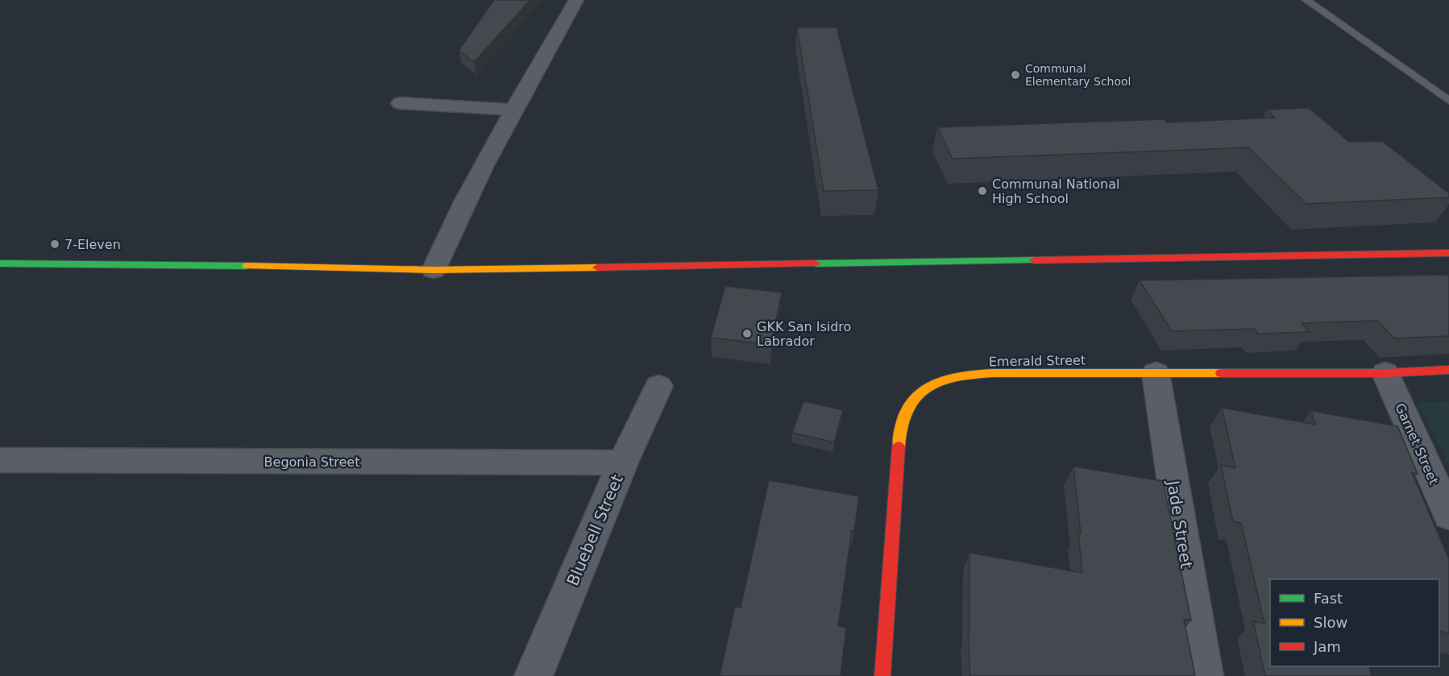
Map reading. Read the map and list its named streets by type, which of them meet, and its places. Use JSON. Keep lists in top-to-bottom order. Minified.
{"streets":{"street":["Emerald Street","Garnet Street","Begonia Street","Jade Street","Bluebell Street"]},"crossings":[["Emerald Street","Garnet Street"],["Emerald Street","Jade Street"],["Begonia Street","Bluebell Street"]],"places":["Communal Elementary School","Communal National High School","7-Eleven","GKK San Isidro Labrador"],"legend":["Fast","Slow","Jam"]}
